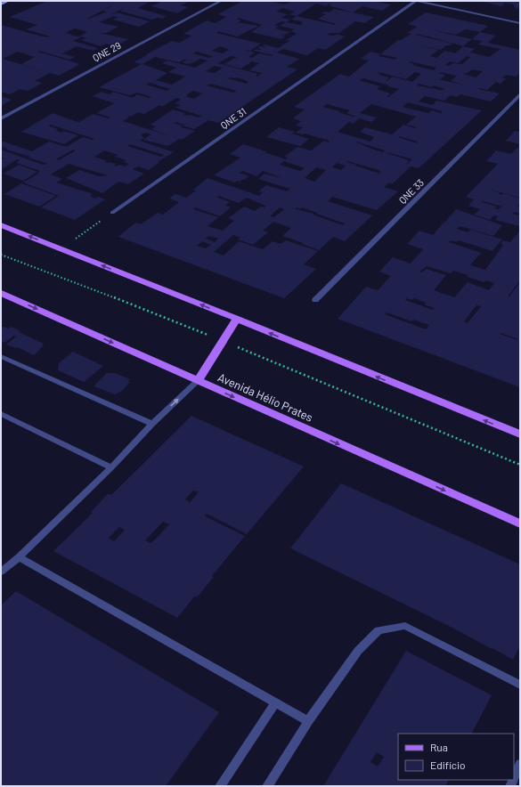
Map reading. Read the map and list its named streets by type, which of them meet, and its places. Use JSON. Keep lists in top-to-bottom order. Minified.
{"streets":{"main road":["Avenida Hélio Prates"],"street":["QNE 29","QNE 31","QNE 33"]},"legend":["Rua","Edifício"]}
